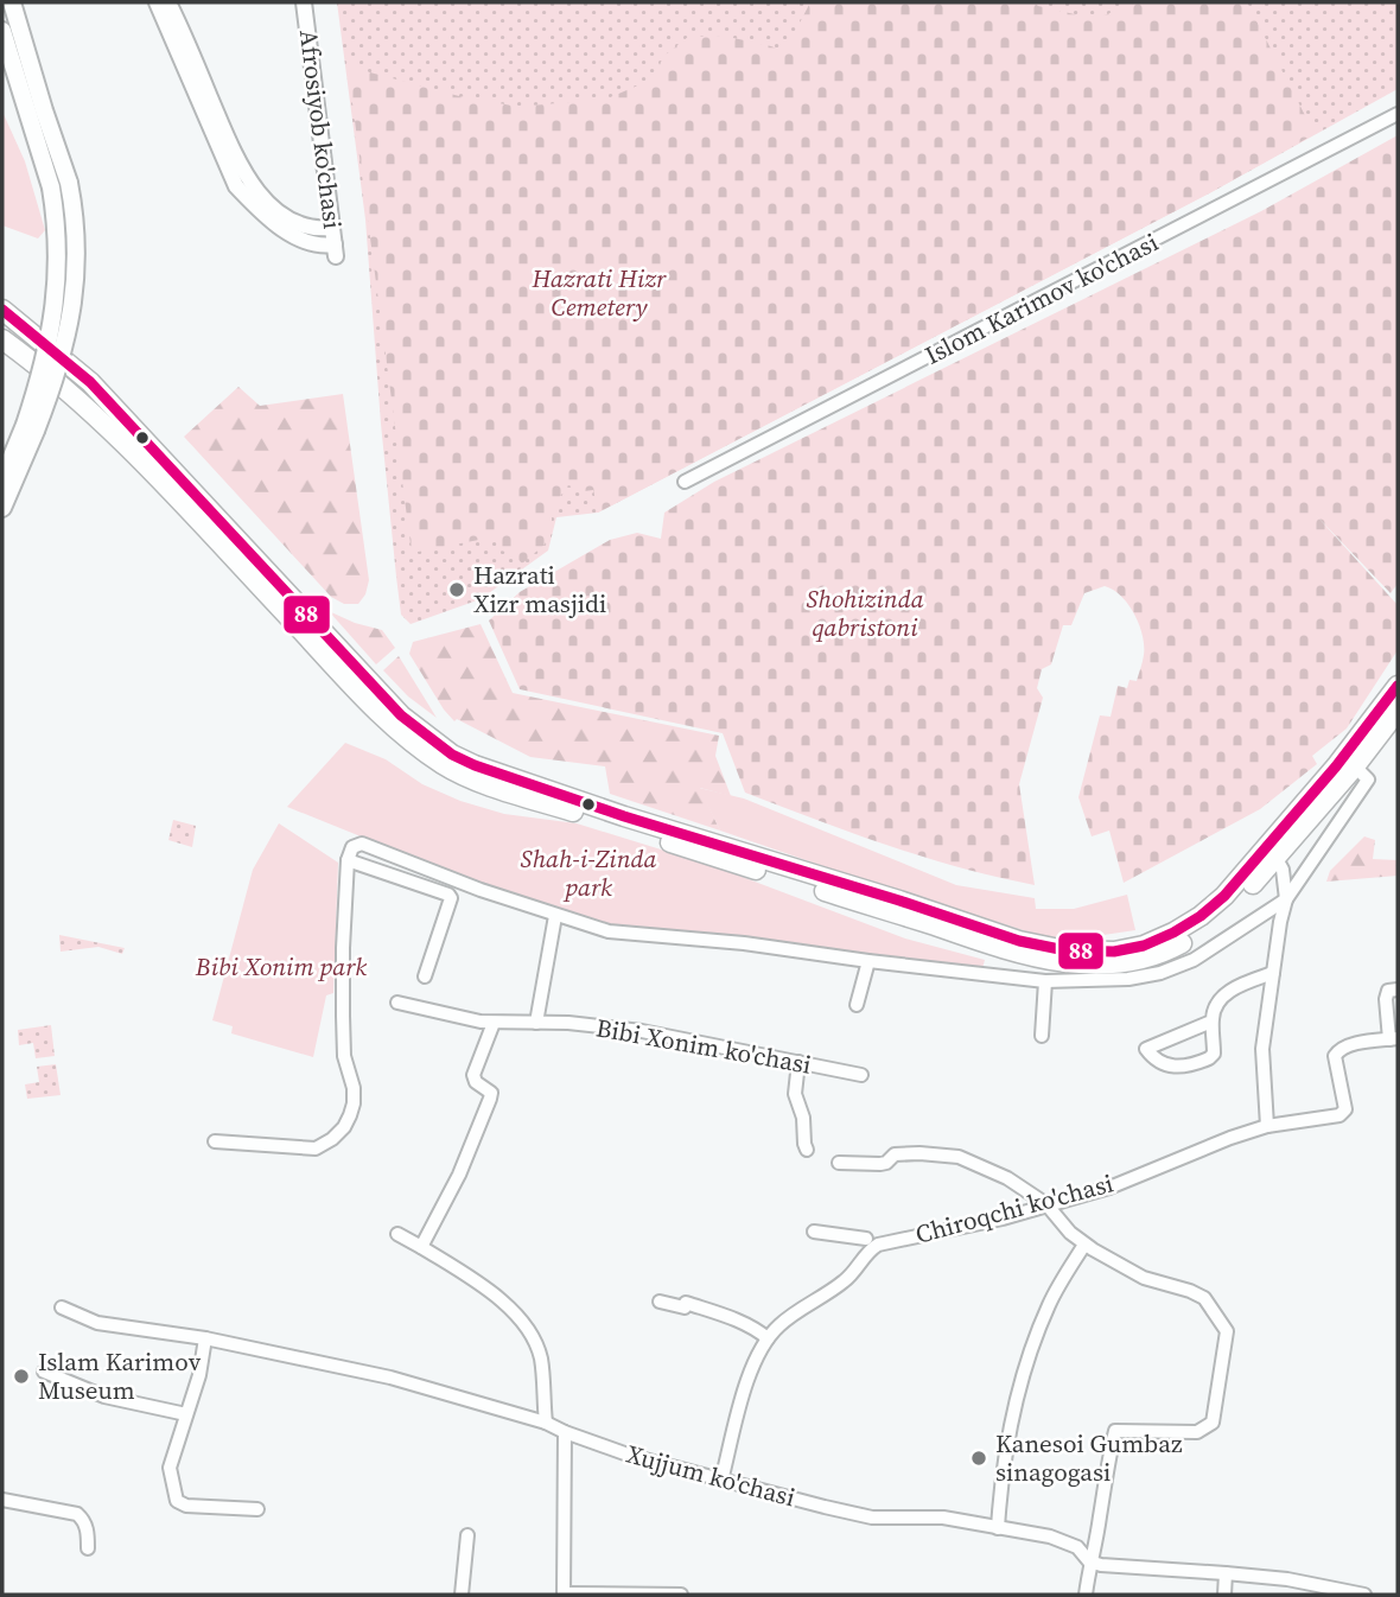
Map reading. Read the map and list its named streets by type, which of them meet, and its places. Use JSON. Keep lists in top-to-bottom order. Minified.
{"streets":{"street":["Afrosiyob ko'chasi","Islom Karimov ko'chasi","Bibi Xonim ko'chasi","Chiroqchi ko'chasi","Xujjum ko'chasi"]},"crossings":[["Chiroqchi ko'chasi","Xujjum ko'chasi"]],"parks":["Hazrati Hizr Cemetery","Shohizinda qabristoni","Shah-i-Zinda park","Bibi Xonim park"],"places":["Hazrati Xizr masjidi","Islam Karimov Museum","Kanesoi Gumbaz sinagogasi"],"lines":["transit line 88"]}
